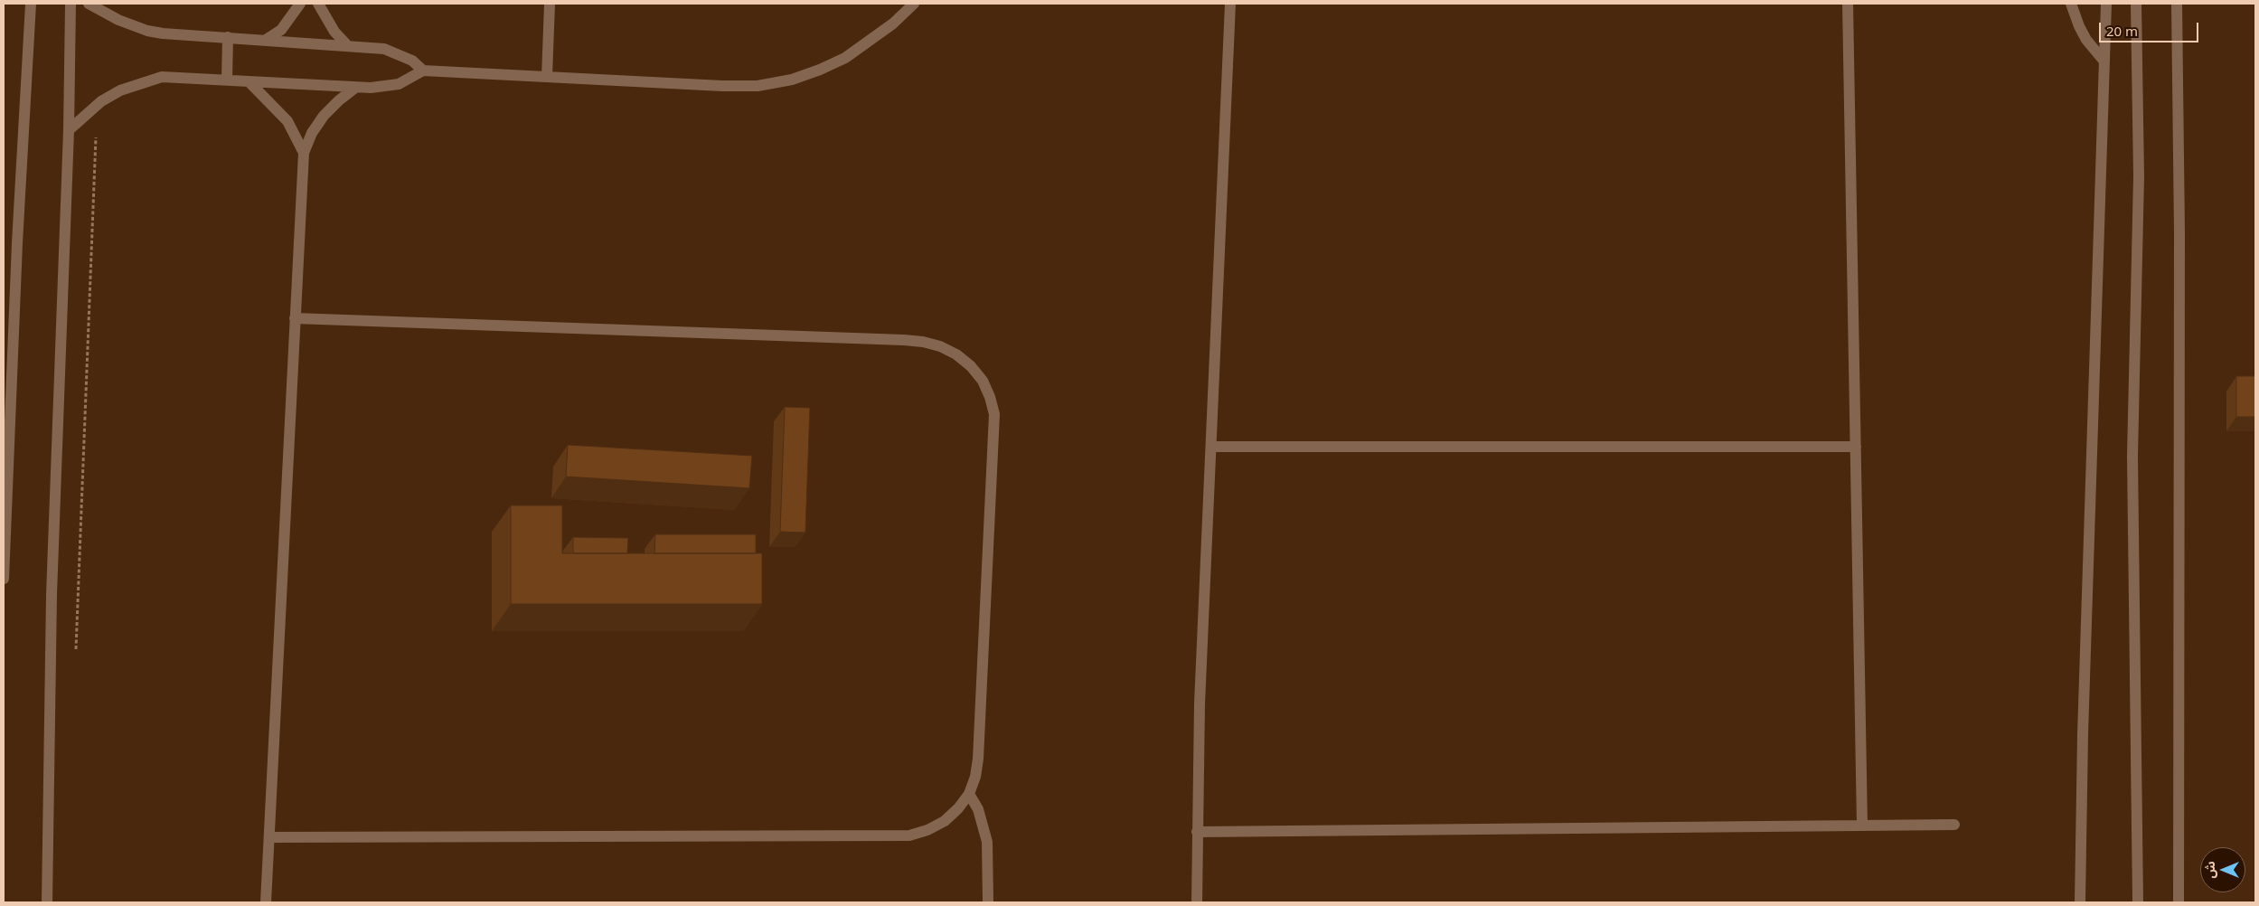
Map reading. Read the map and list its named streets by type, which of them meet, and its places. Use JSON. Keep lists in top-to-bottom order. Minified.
{"scale_bar":"20 m","north":"left"}
